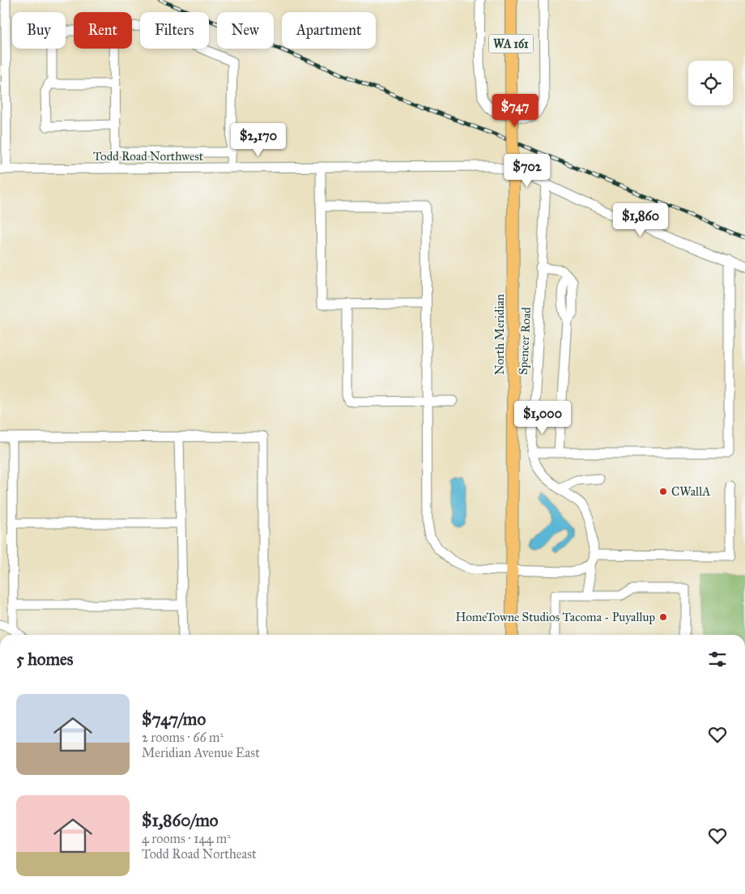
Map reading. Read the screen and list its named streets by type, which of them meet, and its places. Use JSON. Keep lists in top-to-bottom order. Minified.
{"streets":{"main road":["WA 161","North Meridian"],"street":["Todd Road Northwest","Spencer Road"]},"crossings":[["Todd Road Northwest","Spencer Road"]],"places":["CWallA","HomeTowne Studios Tacoma - Puyallup"],"page":{"chip":["Buy","Rent","Filters","New","Apartment"],"price":["$747","$2,170","$702","$1,860","$1,000"],"heading":"5 homes","list":[{"name":"$747/mo","note":"2 rooms · 66 m² · Meridian Avenue East"},{"name":"$1,860/mo","note":"4 rooms · 144 m² · Todd Road Northeast"}]}}
